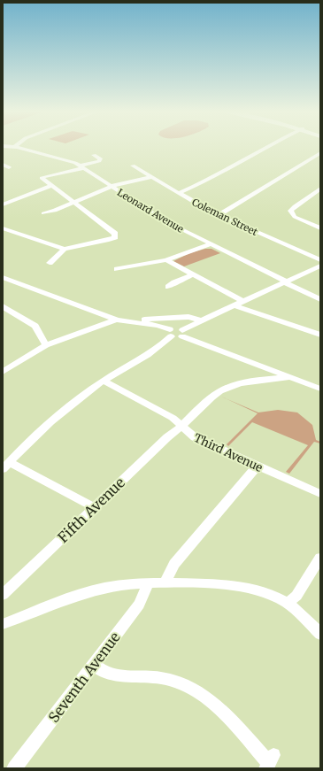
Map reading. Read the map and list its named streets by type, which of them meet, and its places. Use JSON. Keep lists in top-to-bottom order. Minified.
{"streets":{"street":["Leonard Avenue","Coleman Street","Third Avenue","Fifth Avenue","Seventh Avenue"]},"crossings":[["Third Avenue","Fifth Avenue"]]}
